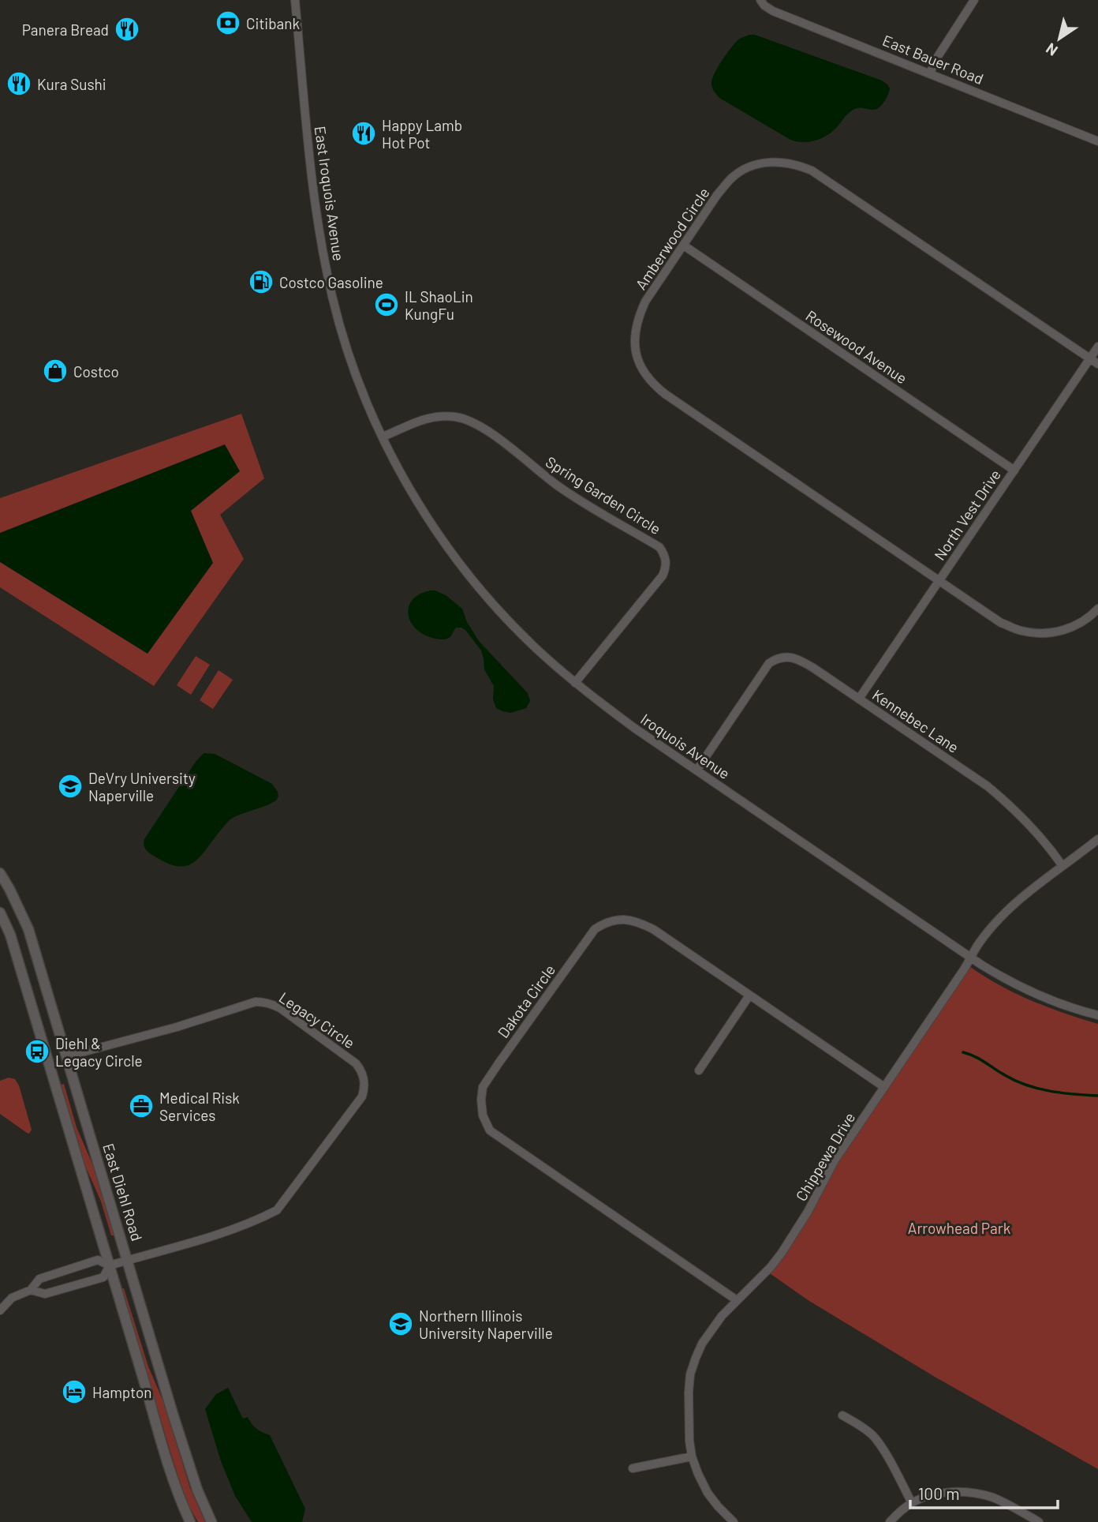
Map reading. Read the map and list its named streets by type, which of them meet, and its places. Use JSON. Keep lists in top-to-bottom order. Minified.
{"streets":{"street":["East Bauer Road","East Iroquois Avenue","Amberwood Circle","Rosewood Avenue","Spring Garden Circle","North Vest Drive","Kennebec Lane","Iroquois Avenue","Dakota Circle","Legacy Circle","Chippewa Drive","East Diehl Road"]},"crossings":[["East Iroquois Avenue","Iroquois Avenue"],["Amberwood Circle","Rosewood Avenue"],["Amberwood Circle","North Vest Drive"],["Rosewood Avenue","North Vest Drive"],["Spring Garden Circle","Iroquois Avenue"],["North Vest Drive","Kennebec Lane"],["Kennebec Lane","Iroquois Avenue"],["Kennebec Lane","Chippewa Drive"],["Iroquois Avenue","Chippewa Drive"],["Dakota Circle","Chippewa Drive"],["Legacy Circle","East Diehl Road"]],"parks":["Arrowhead Park"],"places":{"bank":["Citibank"],"restaurant":["Panera Bread","Kura Sushi","Happy Lamb Hot Pot"],"fuel station":["Costco Gasoline"],"sports":["IL ShaoLin KungFu"],"shop":["Costco"],"school or university":["DeVry University Naperville","Northern Illinois University Naperville"],"bus stop":["Diehl & Legacy Circle"],"office":["Medical Risk Services"],"hotel":["Hampton"]},"scale_bar":"100 m","north":"bottom left"}
